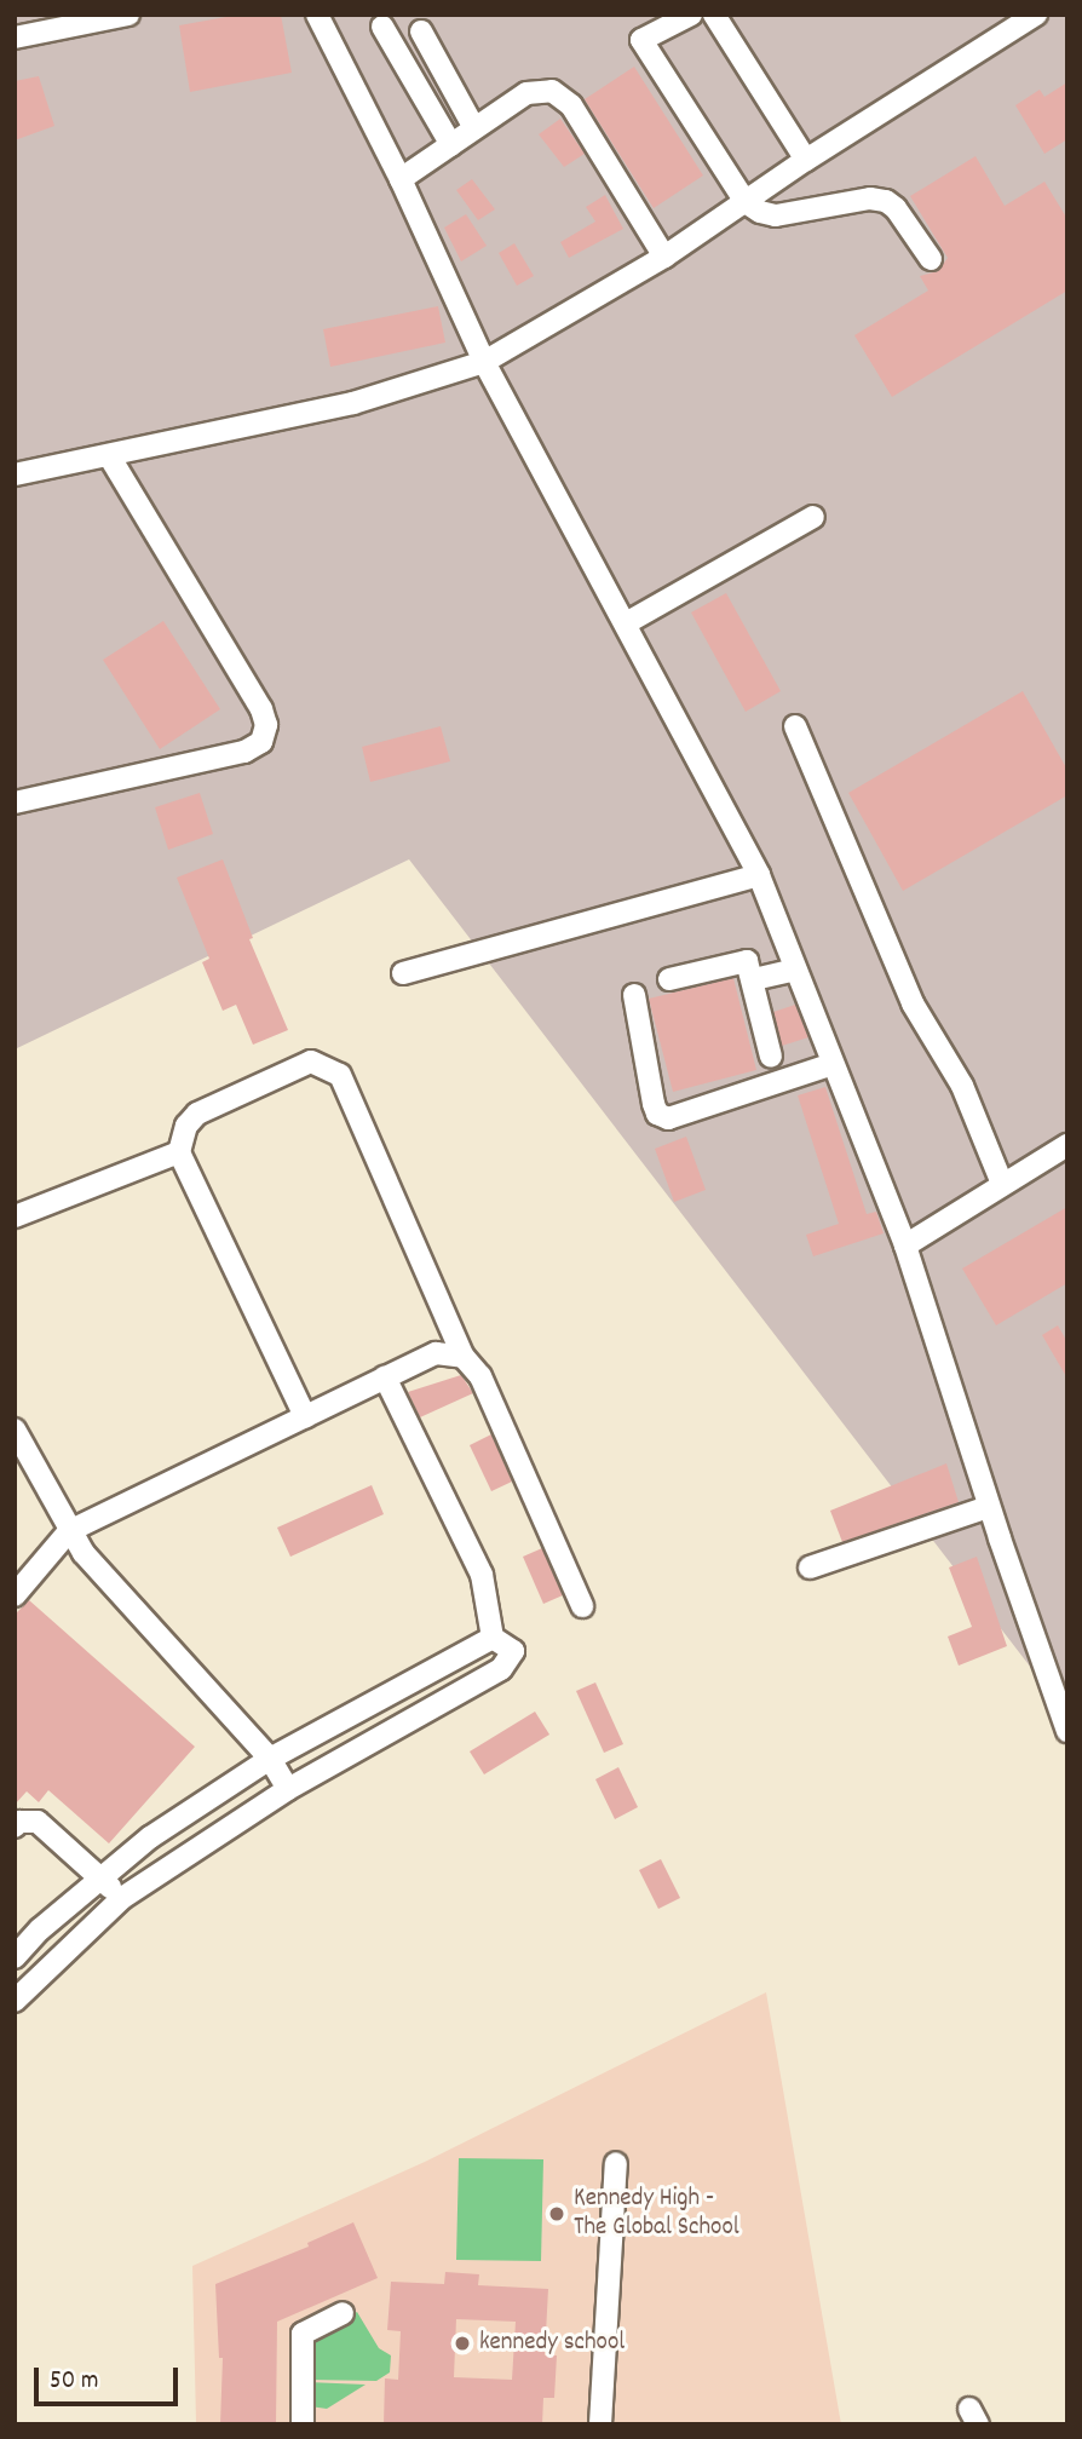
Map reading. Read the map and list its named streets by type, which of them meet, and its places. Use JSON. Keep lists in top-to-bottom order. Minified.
{"places":["Kennedy High - The Global School","kennedy school"],"scale_bar":"50 m"}
